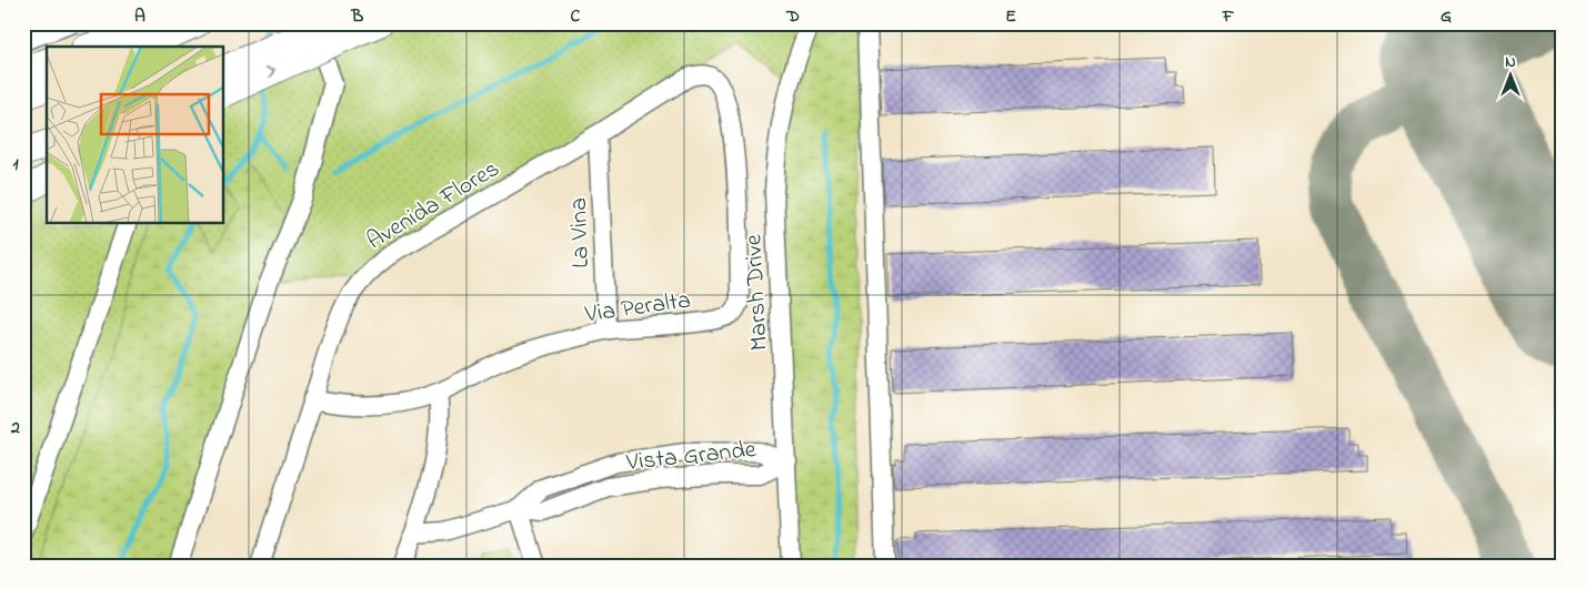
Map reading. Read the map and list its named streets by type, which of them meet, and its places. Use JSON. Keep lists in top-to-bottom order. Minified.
{"streets":{"street":["Avenida Flores","La Vina","Marsh Drive","Via Peralta","Vista Grande"]},"crossings":[["Avenida Flores","La Vina"],["Avenida Flores","Via Peralta"],["La Vina","Via Peralta"],["Marsh Drive","Vista Grande"]],"north":"top","grid":{"columns":["A","B","C","D","E","F","G"],"rows":["1","2"]}}
